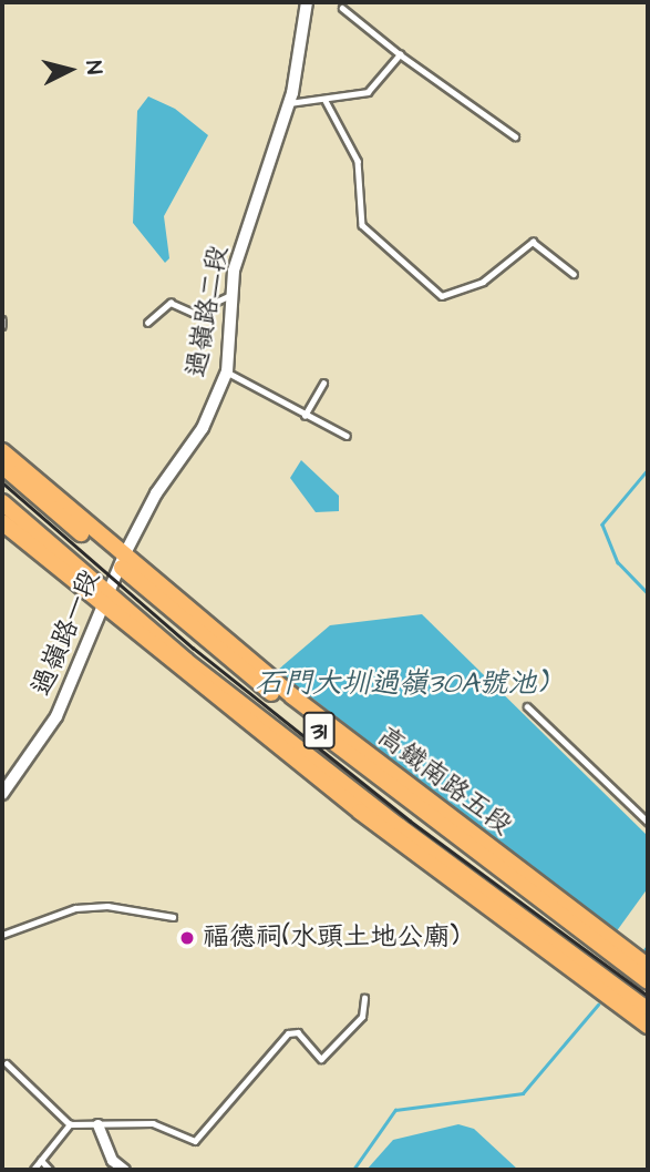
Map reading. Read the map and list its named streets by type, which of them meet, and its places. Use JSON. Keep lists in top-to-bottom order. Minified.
{"streets":{"main road":["31","高鐵南路五段"],"street":["過嶺路二段","過嶺路一段"]},"crossings":[["過嶺路二段","過嶺路一段"],["過嶺路二段","高鐵南路五段"],["過嶺路一段","31"],["過嶺路一段","高鐵南路五段"]],"water":["石門大圳過嶺30A號池)"],"places":["福德祠(水頭土地公廟)"],"north":"right"}
